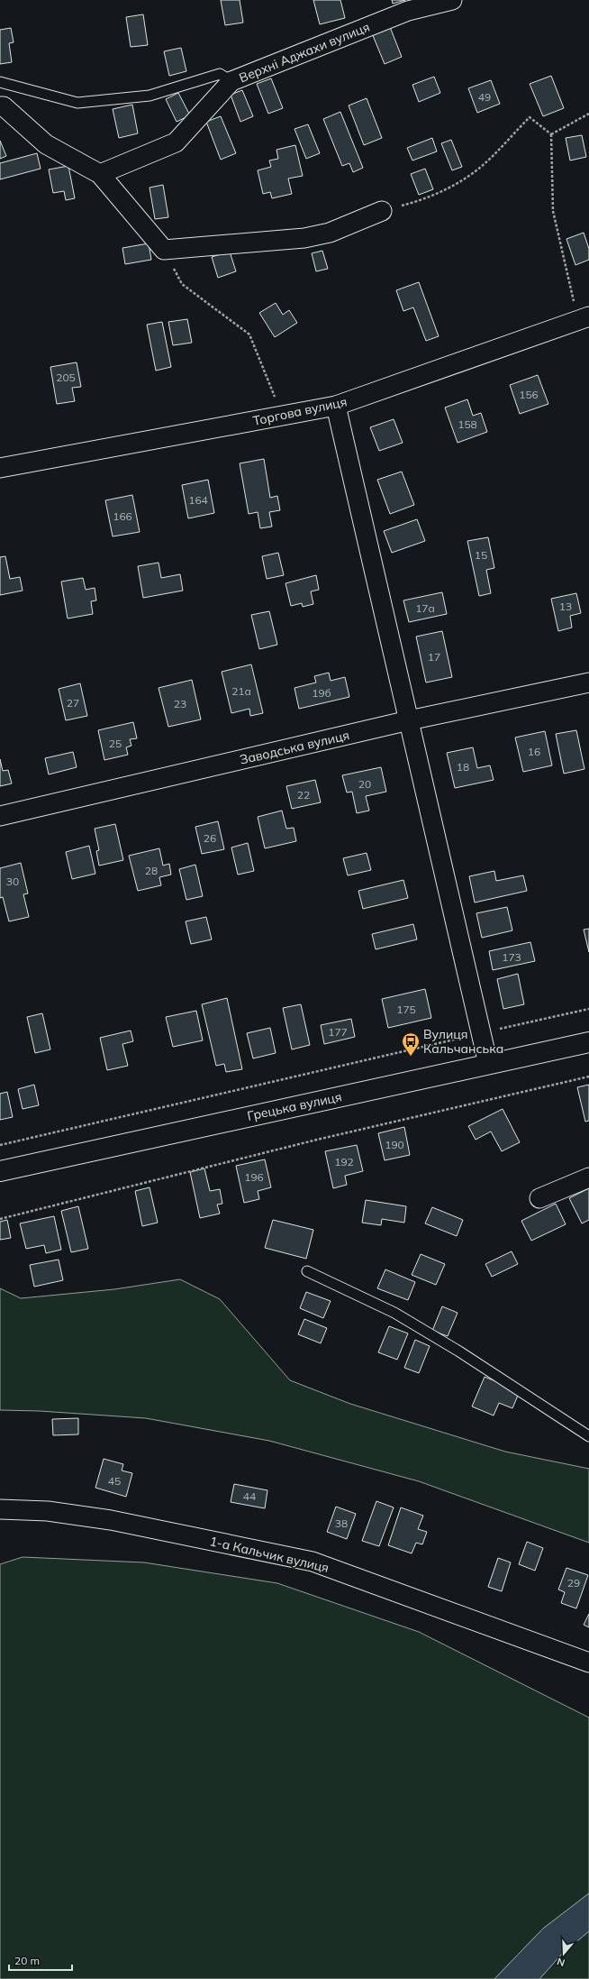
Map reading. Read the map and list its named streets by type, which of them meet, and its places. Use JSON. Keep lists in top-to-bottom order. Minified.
{"streets":{"street":["Верхні Аджахи вулиця","Торгова вулиця","Заводська вулиця","Грецька вулиця","1-а Кальчик вулиця"]},"places":{"bus stop":["Вулиця Кальчанська"]},"house_numbers":["49","205","156","158","164","166","15","13","17а","17","21а","19б","27","23","25","16","18","20","22","26","28","30","173","175","177","190","192","196","45","44","38","29"],"scale_bar":"20 m","north":"bottom"}
